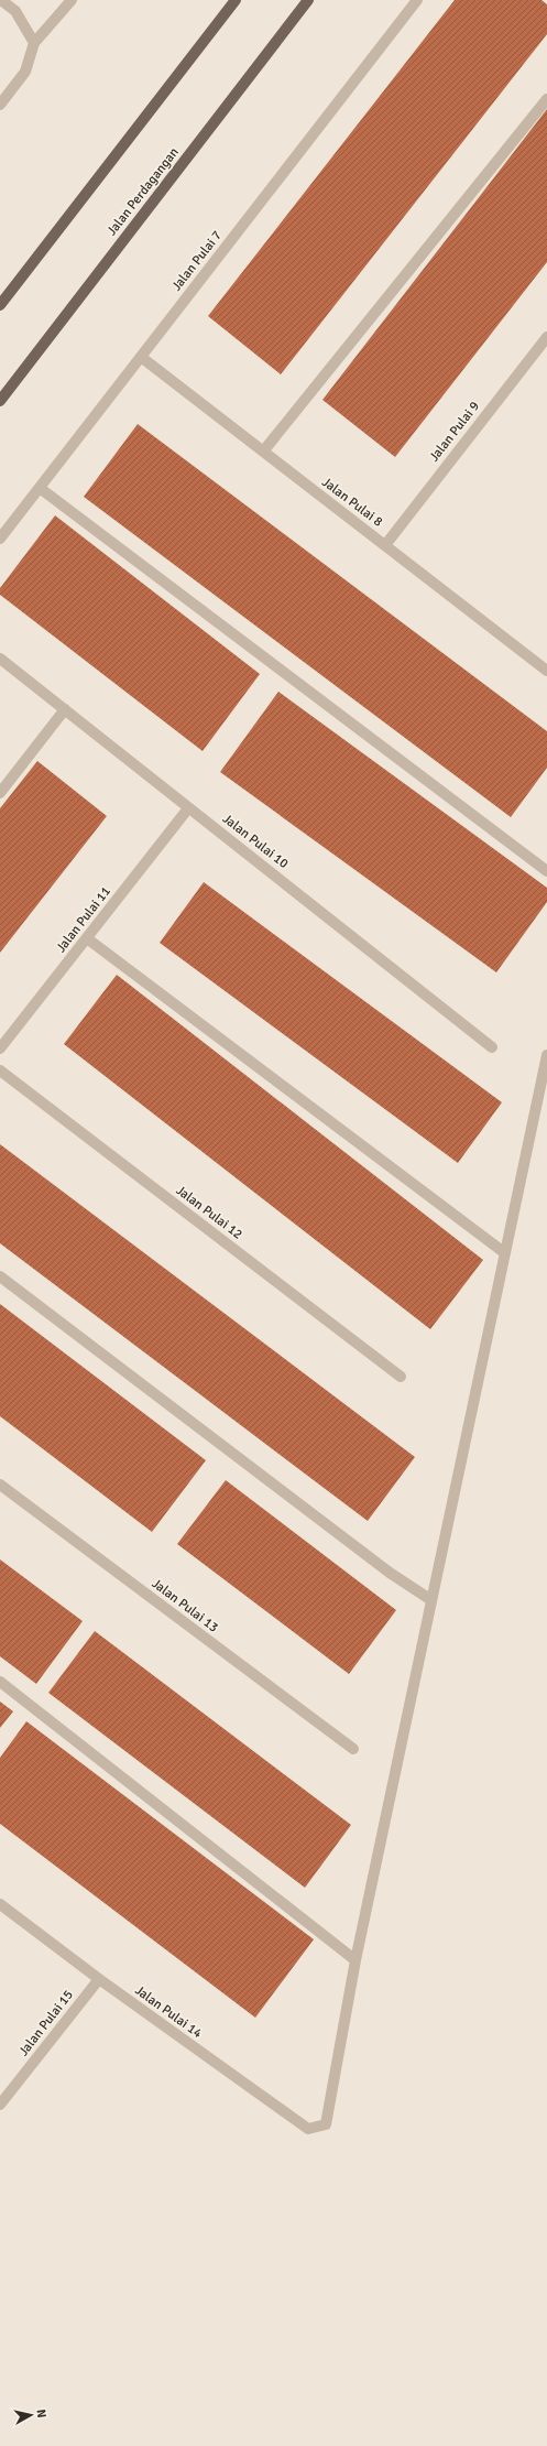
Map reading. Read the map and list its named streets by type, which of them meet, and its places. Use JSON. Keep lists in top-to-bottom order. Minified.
{"streets":{"main road":["Jalan Perdagangan"],"street":["Jalan Pulai 7","Jalan Pulai 9","Jalan Pulai 8","Jalan Pulai 10","Jalan Pulai 11","Jalan Pulai 12","Jalan Pulai 13","Jalan Pulai 14","Jalan Pulai 15"]},"crossings":[["Jalan Pulai 7","Jalan Pulai 8"],["Jalan Pulai 9","Jalan Pulai 8"],["Jalan Pulai 10","Jalan Pulai 11"],["Jalan Pulai 14","Jalan Pulai 15"]],"north":"right"}
